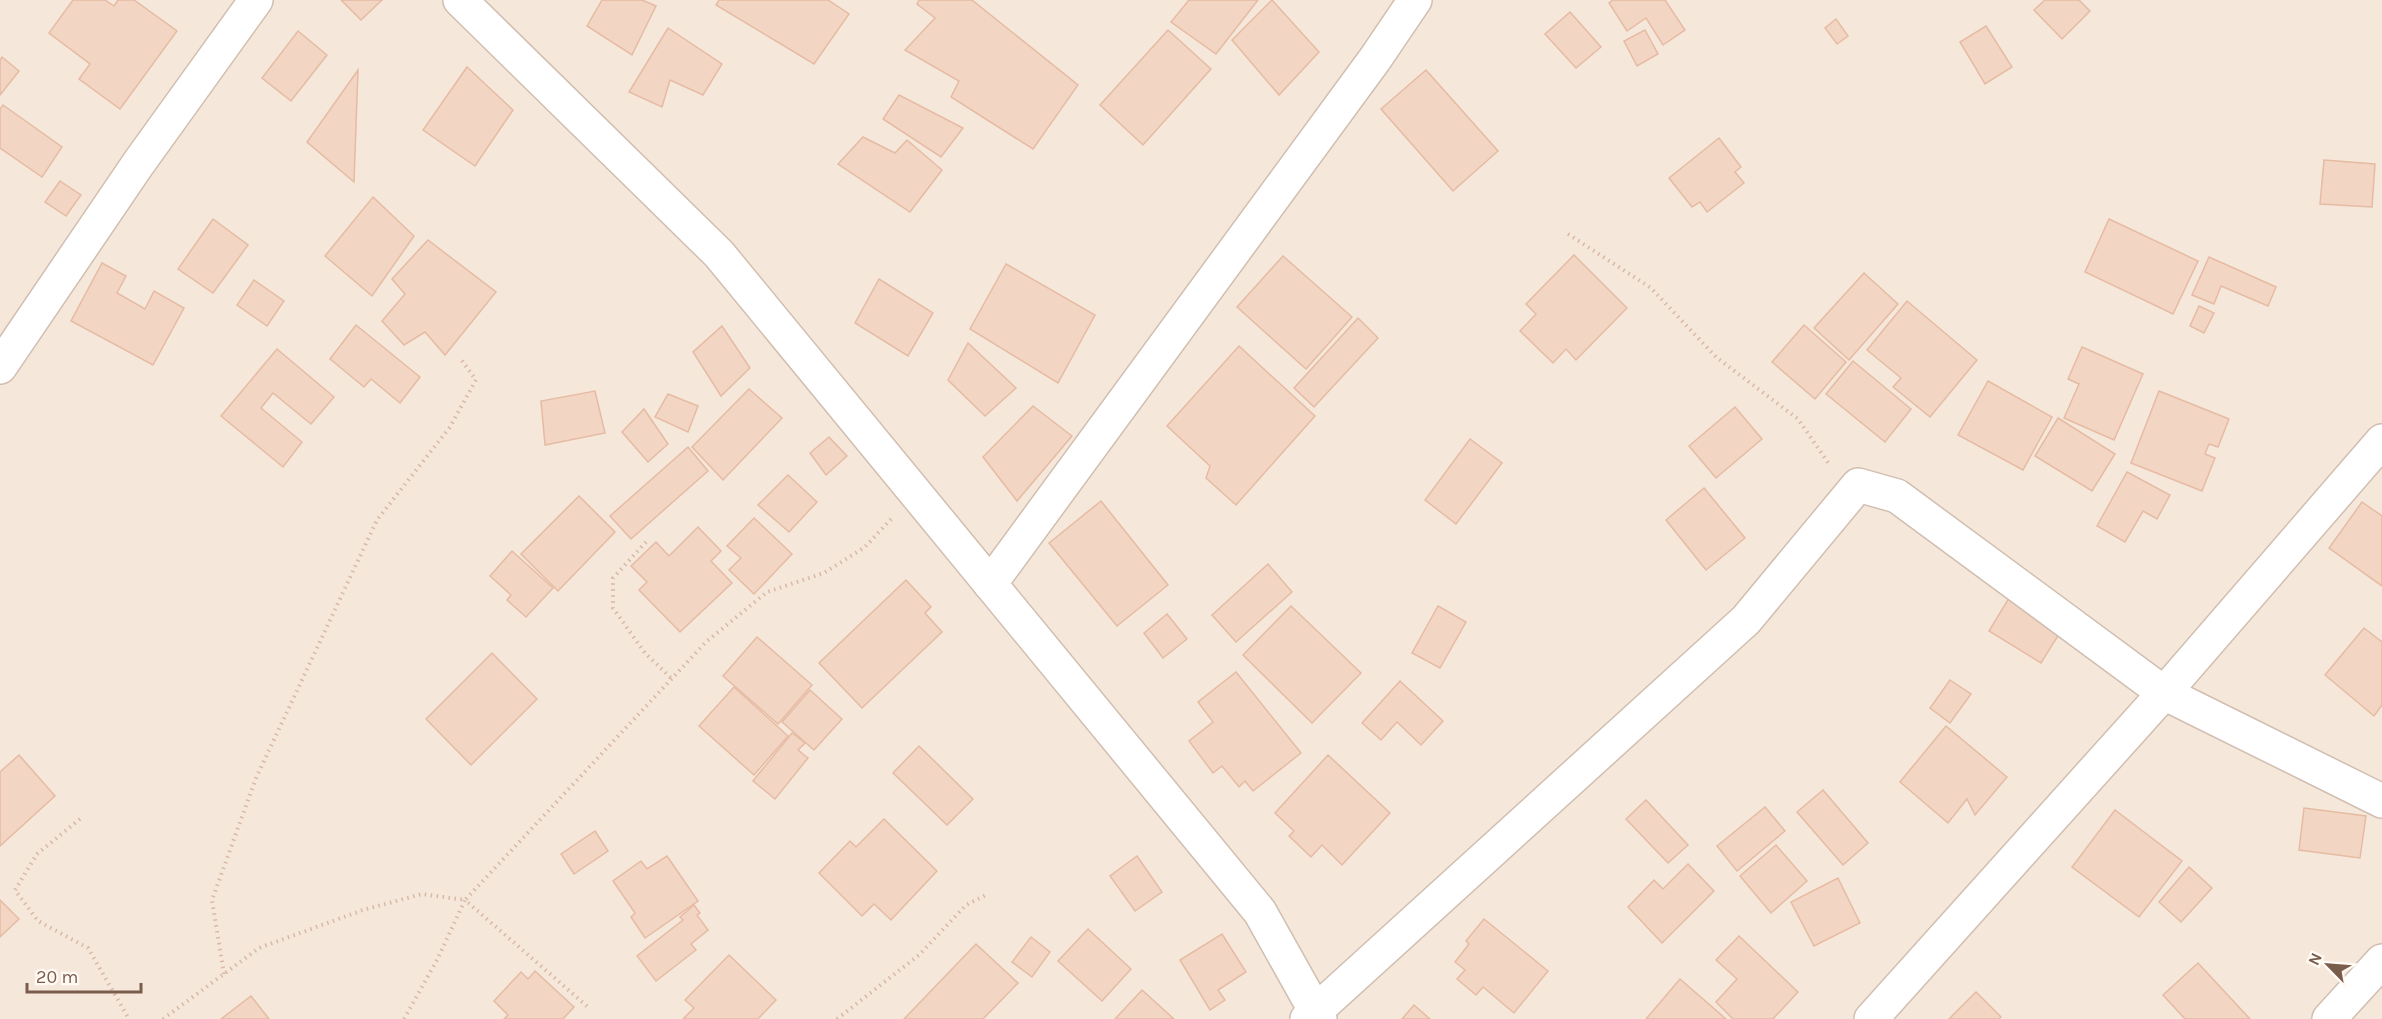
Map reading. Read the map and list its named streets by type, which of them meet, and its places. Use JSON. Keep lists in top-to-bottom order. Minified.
{"scale_bar":"20 m","north":"top left"}
